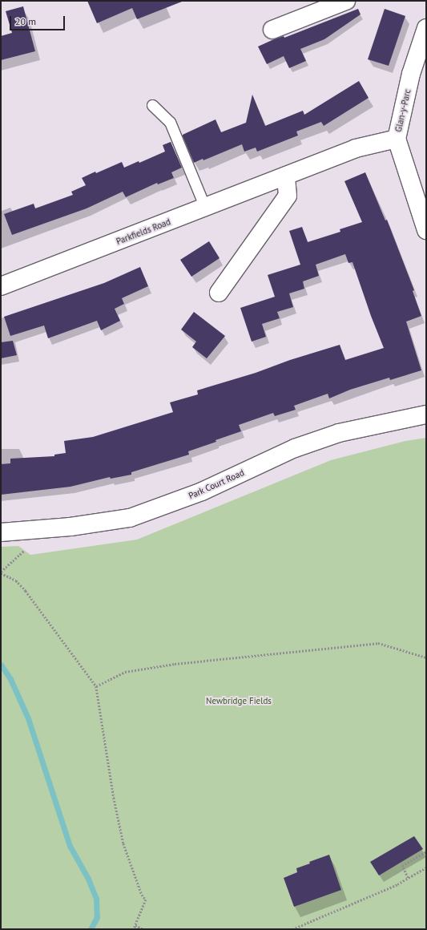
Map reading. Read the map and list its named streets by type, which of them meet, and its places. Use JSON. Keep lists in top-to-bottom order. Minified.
{"streets":{"street":["Glan-y-Parc","Parkfields Road","Park Court Road"]},"crossings":[["Glan-y-Parc","Parkfields Road"]],"parks":["Newbridge Fields"],"scale_bar":"20 m"}
